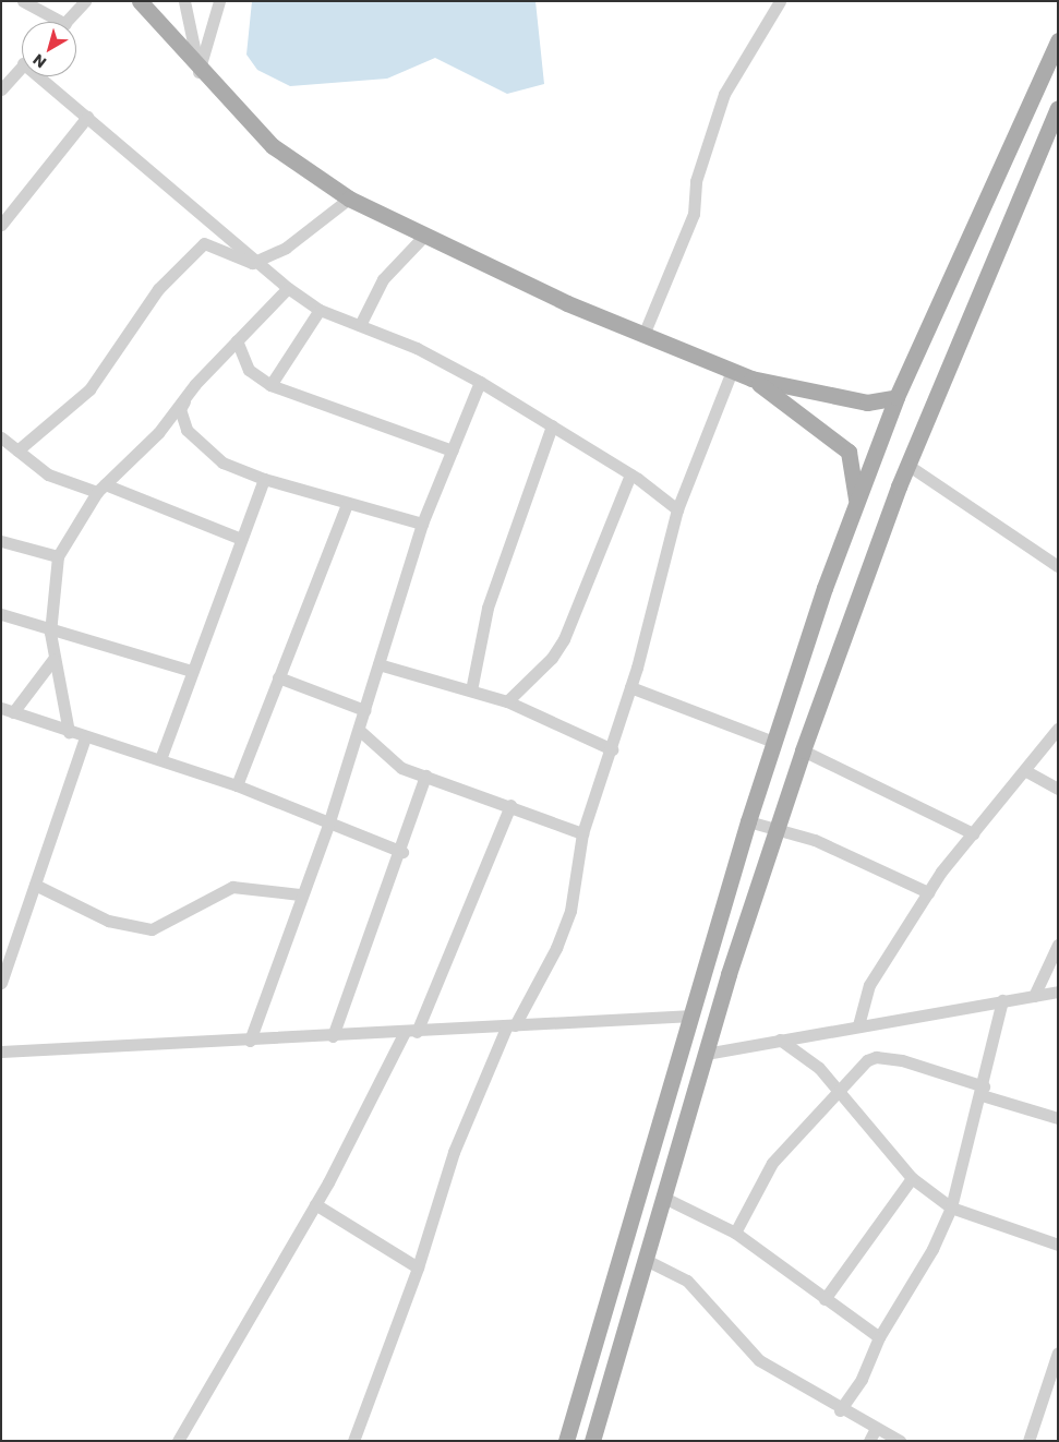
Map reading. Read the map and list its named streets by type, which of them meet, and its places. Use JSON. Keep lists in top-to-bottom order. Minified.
{"north":"bottom left"}
